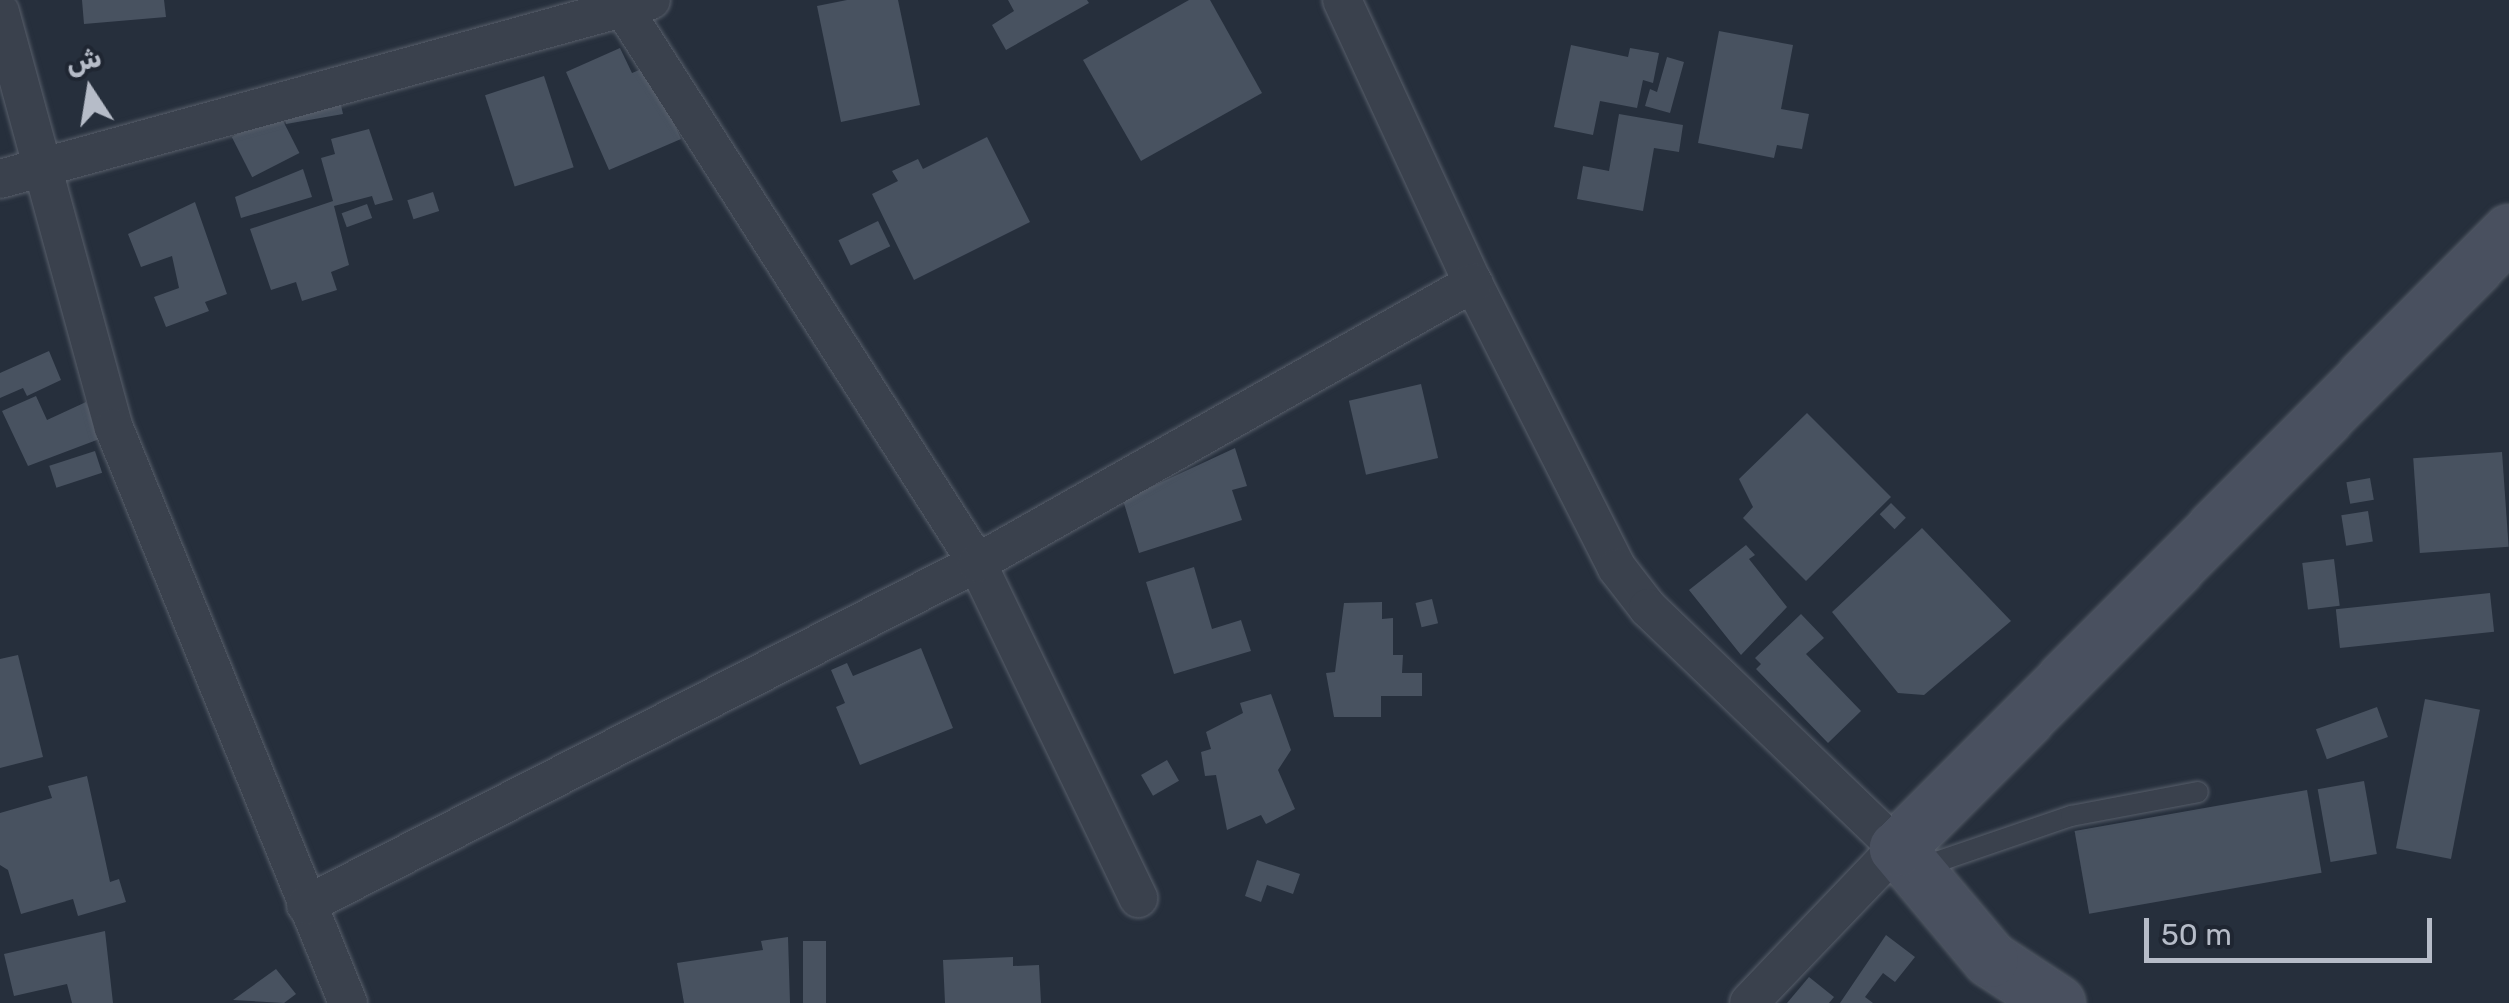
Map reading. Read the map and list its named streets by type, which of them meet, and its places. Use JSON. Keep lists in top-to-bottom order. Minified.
{"scale_bar":"50 m","north":"top"}
